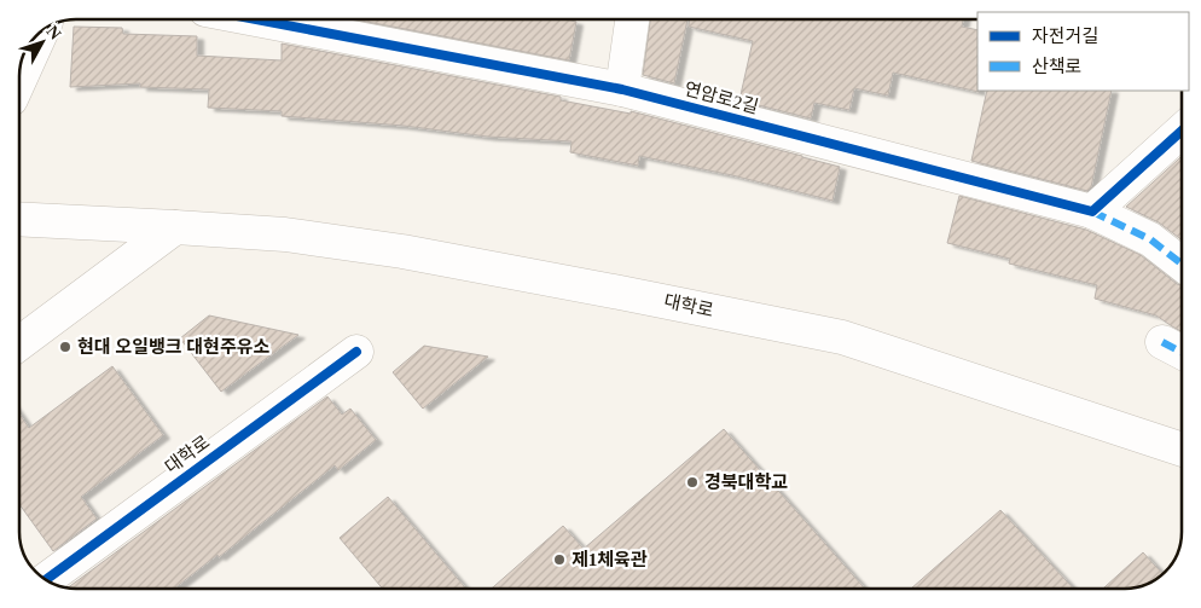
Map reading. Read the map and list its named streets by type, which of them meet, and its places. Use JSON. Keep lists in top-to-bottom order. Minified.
{"streets":{"street":["연암로2길","대학로"]},"places":["현대 오일뱅크 대현주유소","경북대학교","제1체육관"],"legend":["자전거길","산책로"],"north":"top right"}
